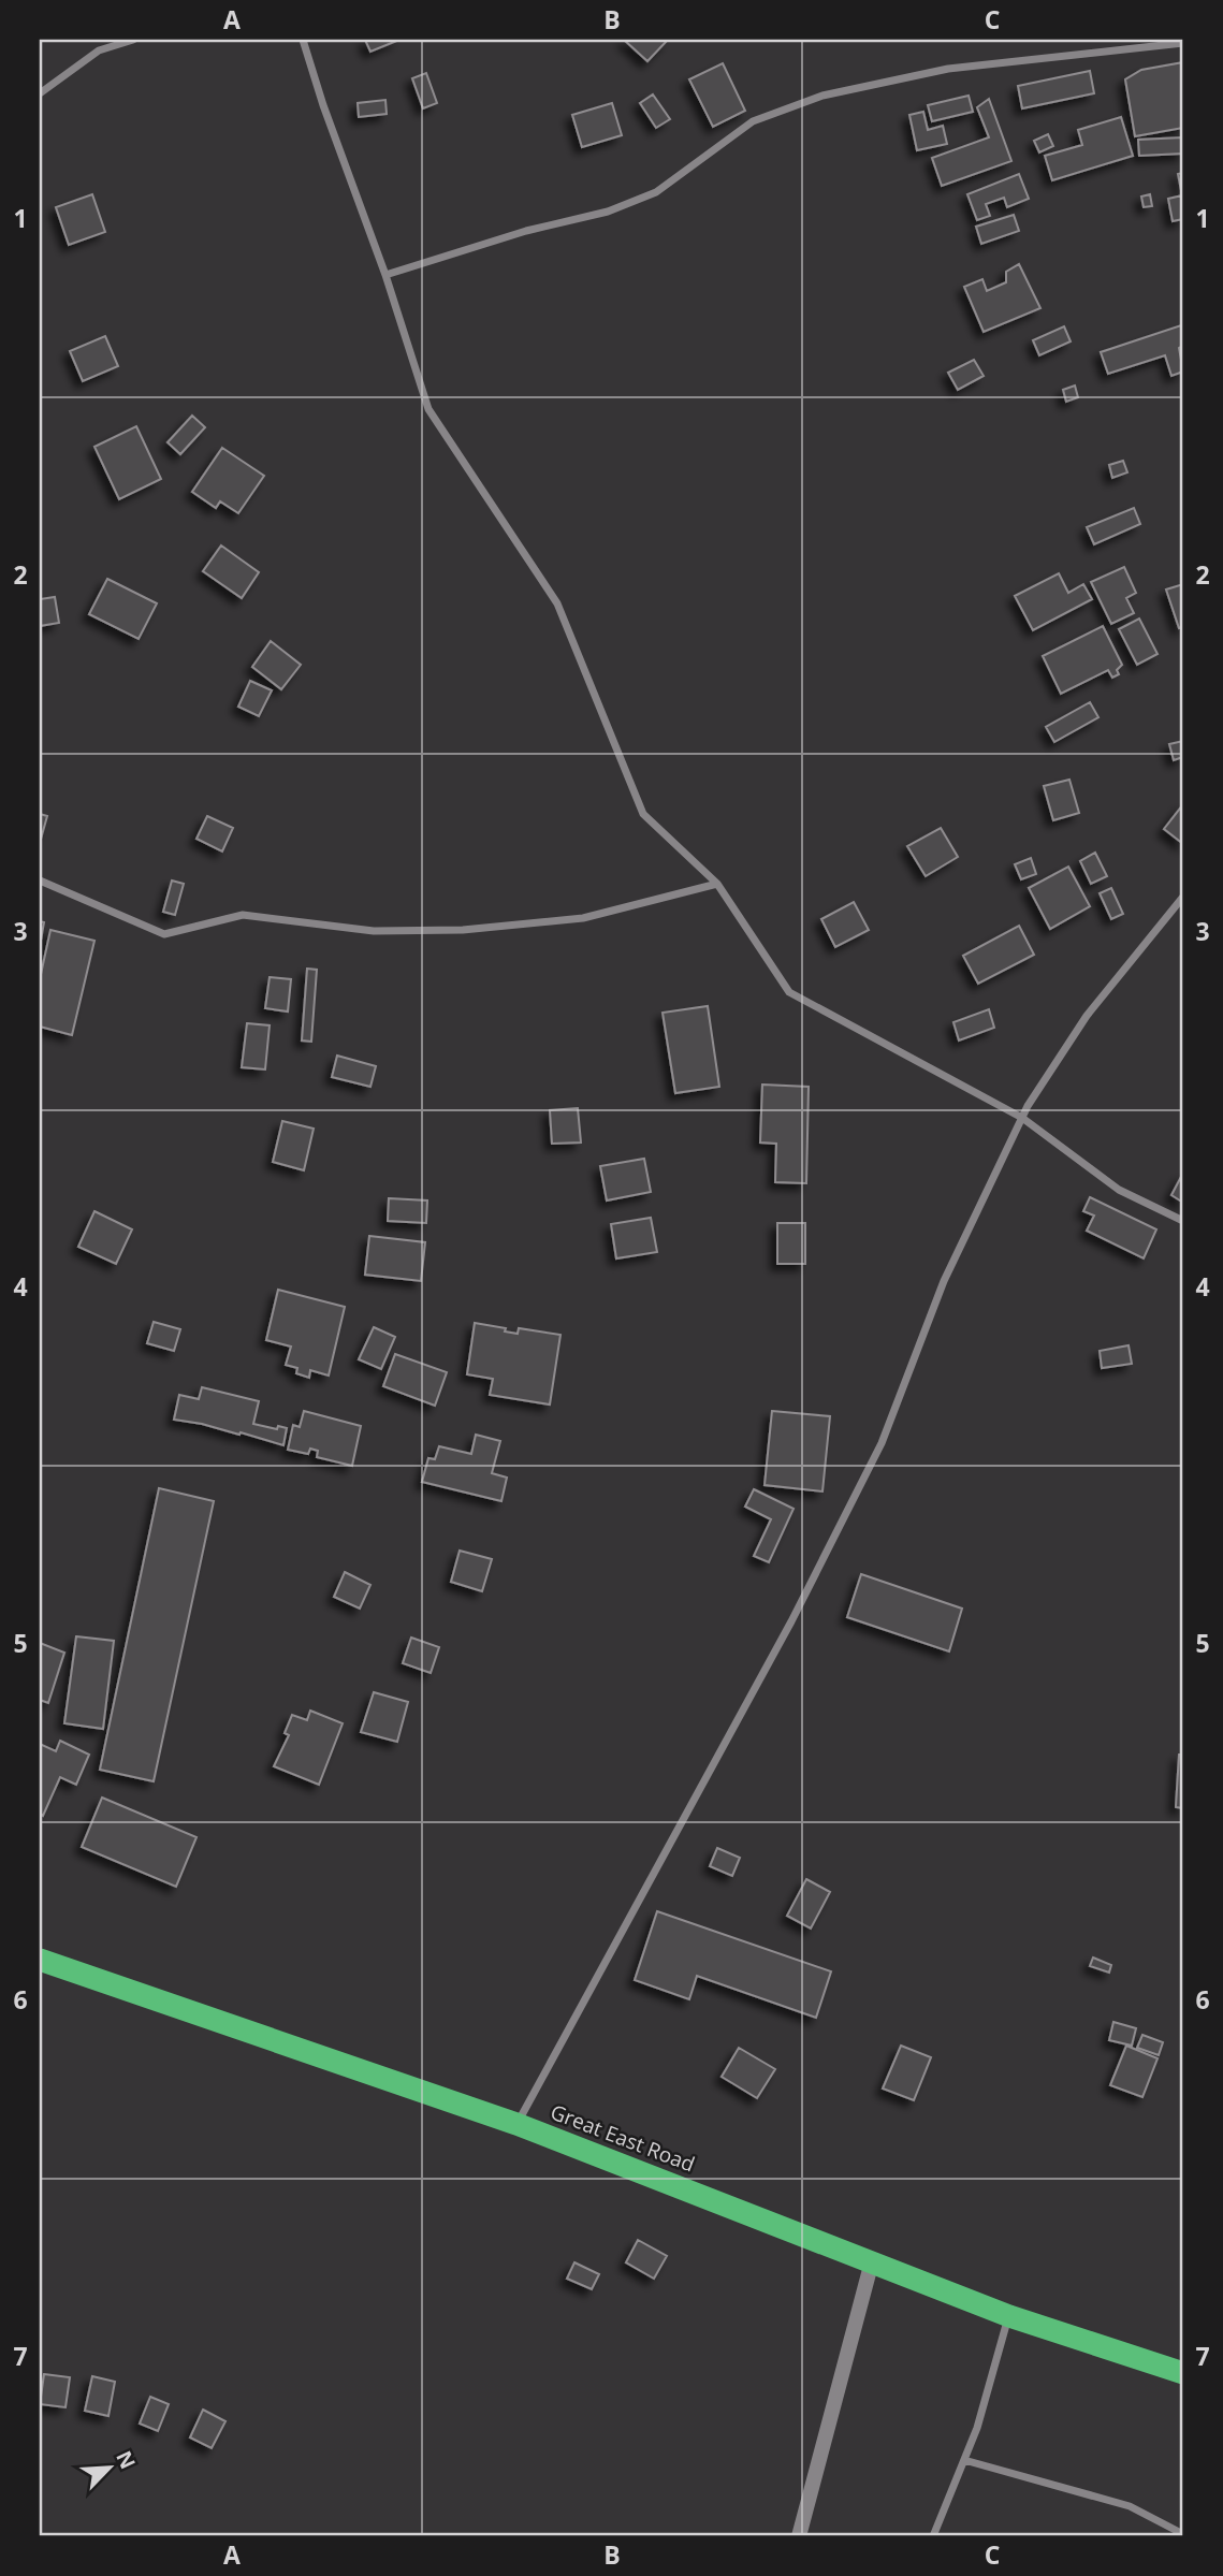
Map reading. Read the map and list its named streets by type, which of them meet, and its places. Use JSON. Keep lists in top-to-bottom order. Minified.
{"streets":{"highway":["Great East Road"]},"north":"top right","grid":{"columns":["A","B","C"],"rows":["1","2","3","4","5","6","7"]}}
